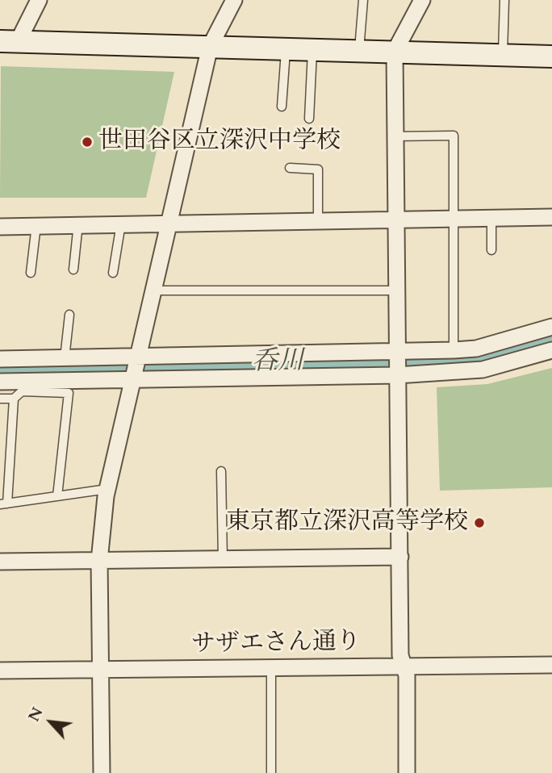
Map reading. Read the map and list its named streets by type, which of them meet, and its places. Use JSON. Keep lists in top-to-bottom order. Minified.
{"streets":{"street":["サザエさん通り"]},"water":["呑川"],"places":["世田谷区立深沢中学校","東京都立深沢高等学校"],"north":"top left"}
